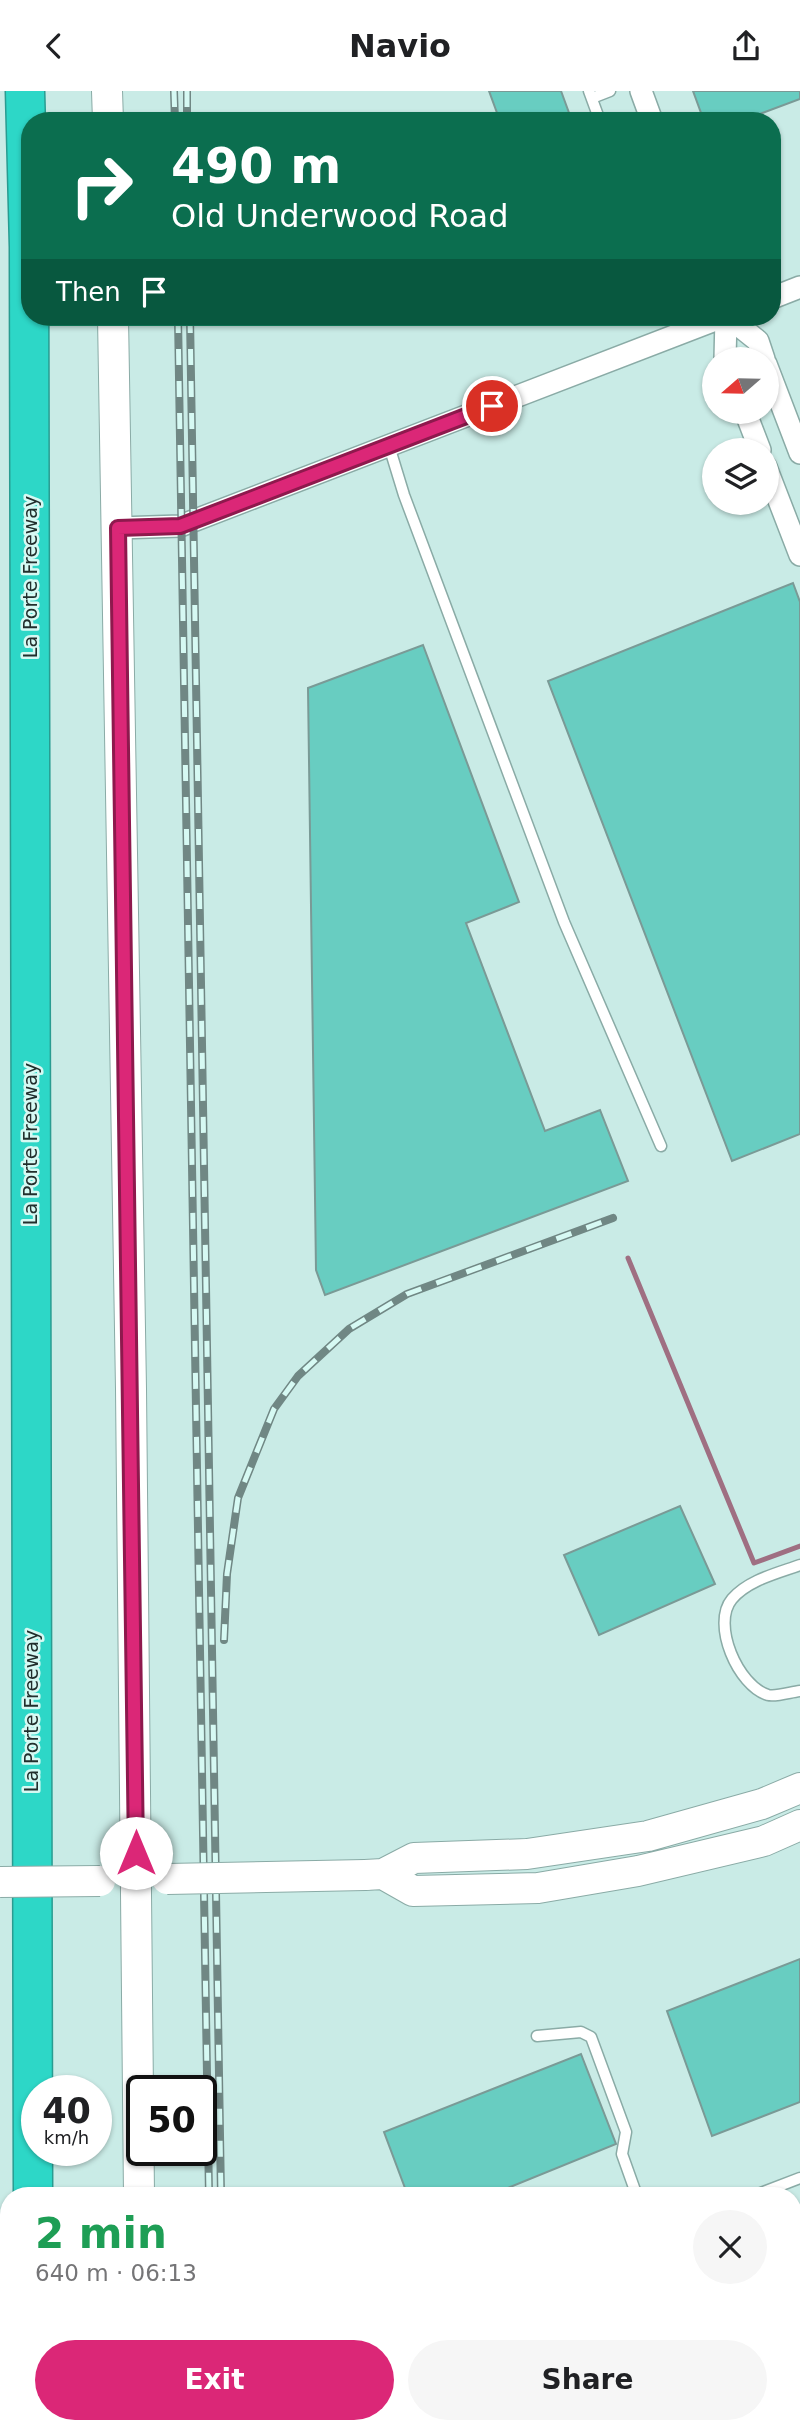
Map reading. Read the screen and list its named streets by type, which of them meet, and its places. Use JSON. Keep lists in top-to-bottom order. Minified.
{"streets":{"highway":["La Porte Freeway"]},"north":"left","page":{"header":"Navio","turn":["490 m","Old Underwood Road"],"then":"Then","speed":"40 km/h","limit":"50","heading":["2 min","640 m · 06:13"],"buttons":["Exit","Share"]}}
